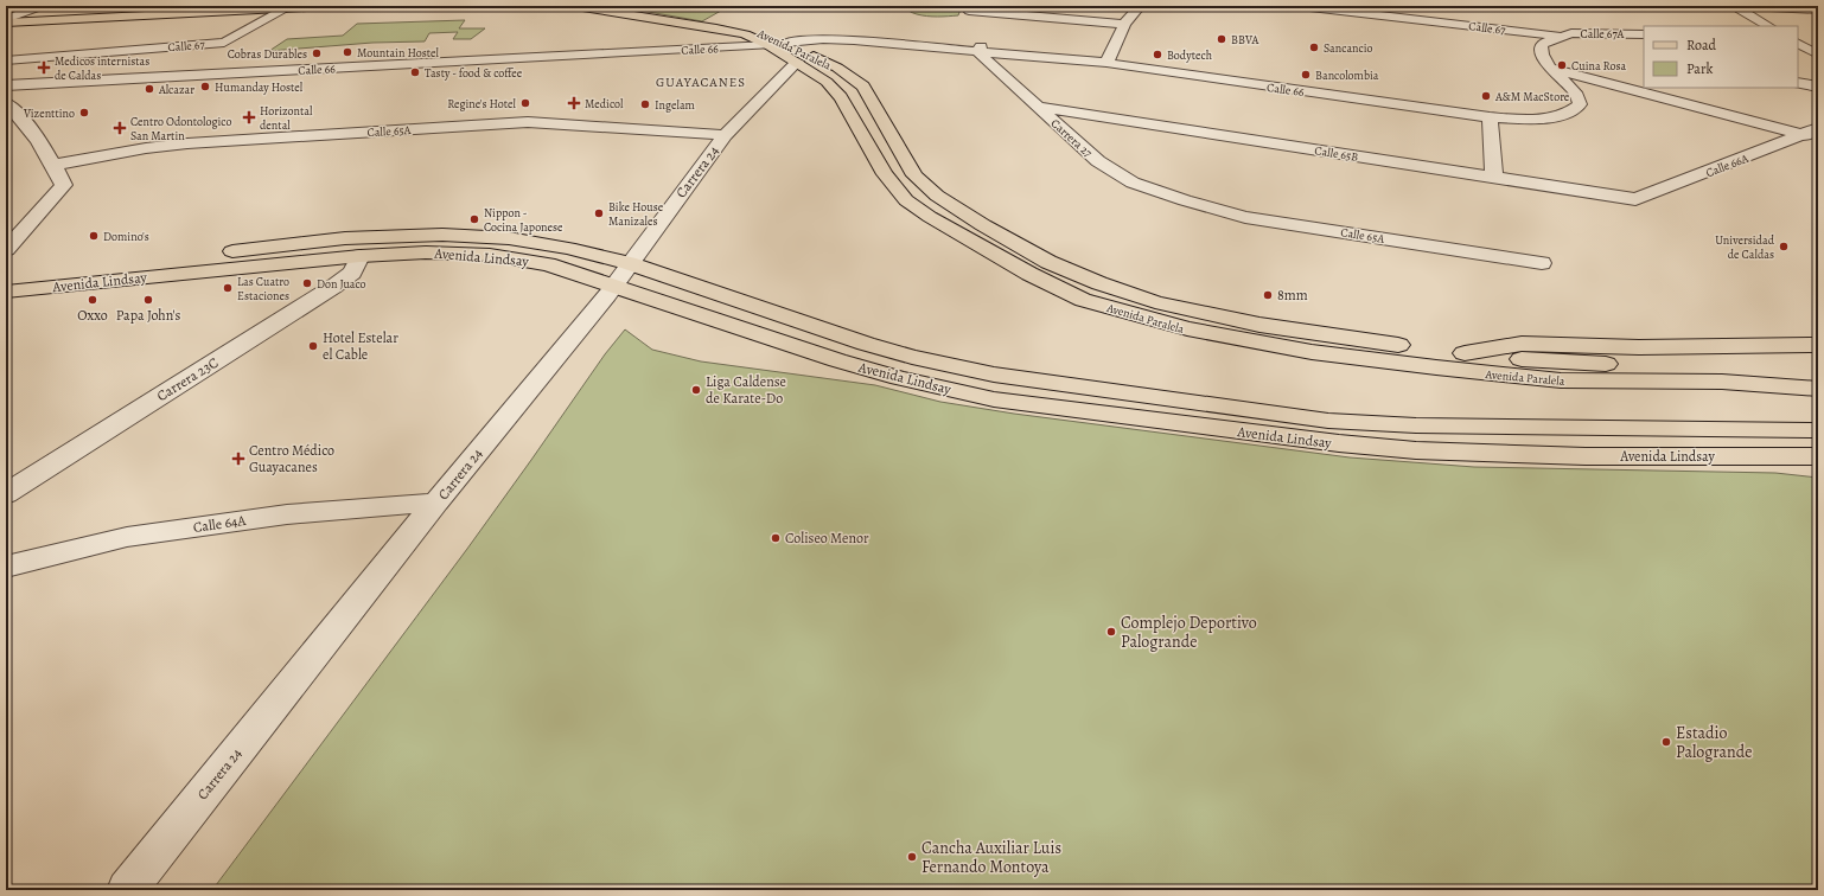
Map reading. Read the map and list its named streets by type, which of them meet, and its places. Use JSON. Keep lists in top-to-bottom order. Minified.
{"streets":{"main road":["Avenida Paralela","Avenida Lindsay"],"street":["Calle 67","Calle 67A","Calle 66","Calle 65A","Carrera 27","Calle 65B","Calle 66A","Carrera 24","Carrera 23C","Calle 64A"]},"crossings":[["Calle 67","Calle 67A"],["Calle 66","Avenida Paralela"],["Calle 66","Carrera 27"],["Calle 66","Carrera 24"],["Avenida Paralela","Carrera 24"],["Calle 65A","Carrera 27"],["Calle 65A","Carrera 24"],["Carrera 27","Calle 65B"],["Calle 65B","Calle 66A"],["Carrera 24","Avenida Lindsay"],["Carrera 24","Calle 64A"],["Avenida Lindsay","Carrera 23C"]],"districts":["GUAYACANES"],"places":{"other":["BBVA","Sancancio","Mountain Hostel","Cobras Durables","Bodytech","Cuina Rosa","Tasty - food & coffee","Bancolombia","Humanday Hostel","Alcazar","A&M MacStore","Regine's Hotel","Ingelam","Vizenttino","Bike House Manizales","Nippon - Cocina Japonese","Domino's","Universidad de Caldas","Don Juaco","Las Cuatro Estaciones","8mm","Oxxo","Papa John's","Hotel Estelar el Cable","Liga Caldense de Karate-Do","Coliseo Menor","Complejo Deportivo Palogrande","Estadio Palogrande","Cancha Auxiliar Luis Fernando Montoya"],"health":["Medicos internistas de Caldas","Medicol","Horizontal dental","Centro Odontologico San Martin","Centro Médico Guayacanes"]},"legend":["Road","Park"]}
